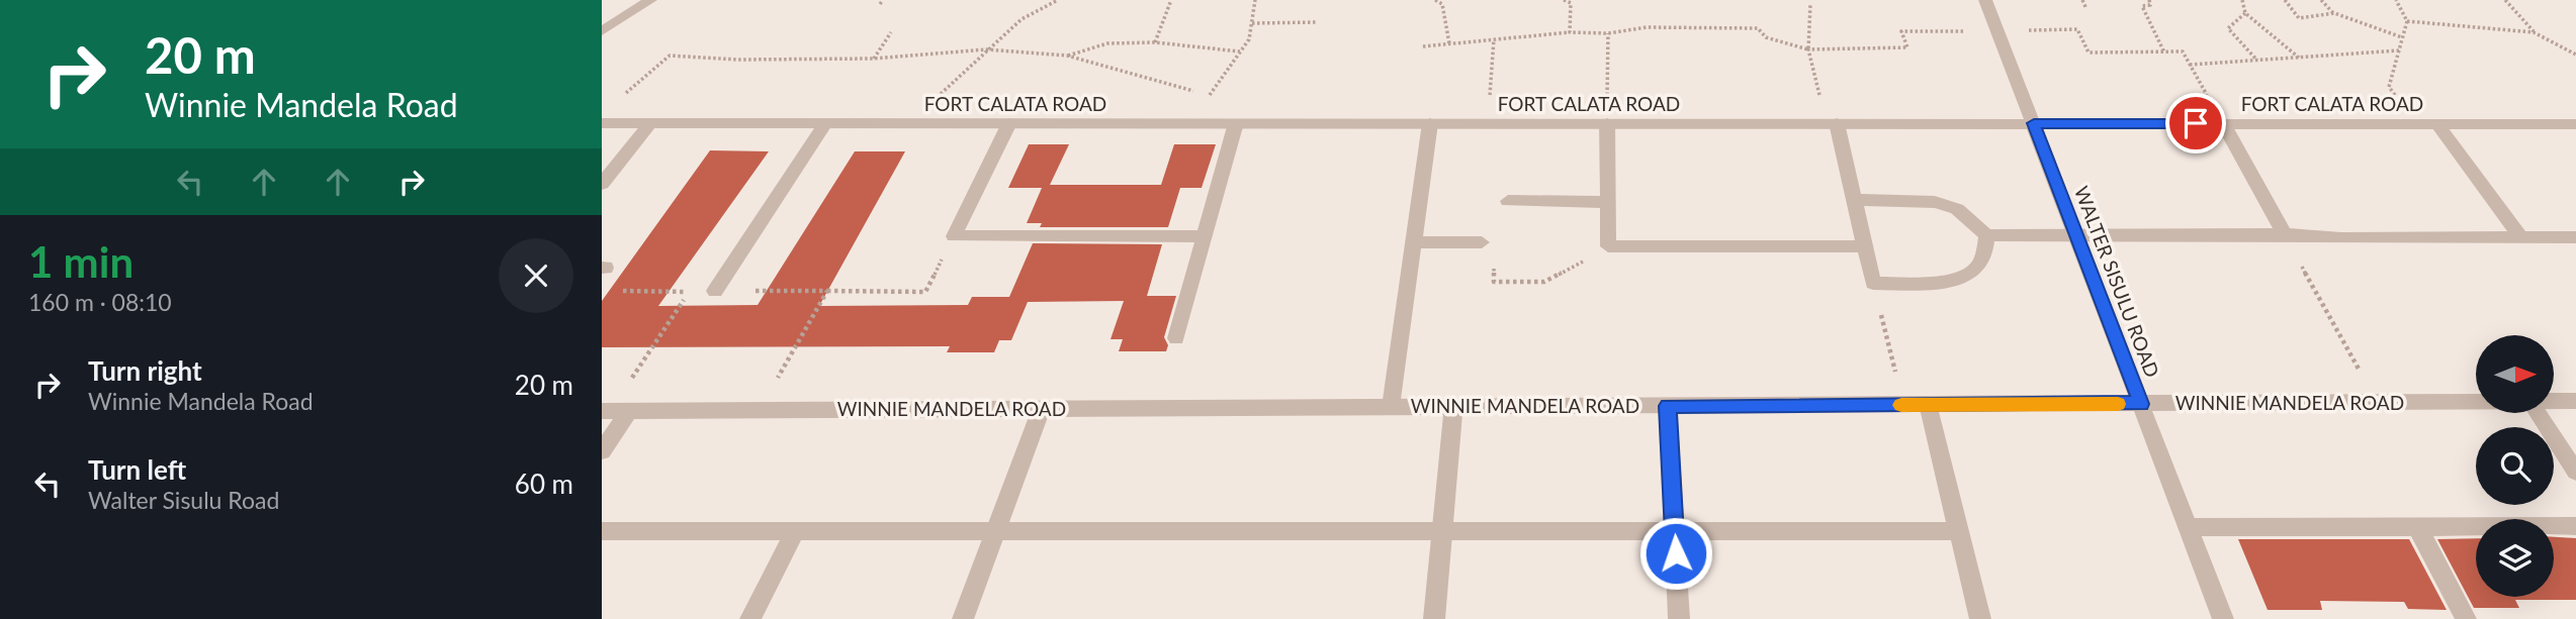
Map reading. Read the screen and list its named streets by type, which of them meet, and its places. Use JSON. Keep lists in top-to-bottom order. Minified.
{"streets":{"street":["FORT CALATA ROAD","WALTER SISULU ROAD","WINNIE MANDELA ROAD"]},"crossings":[["FORT CALATA ROAD","WALTER SISULU ROAD"],["WALTER SISULU ROAD","WINNIE MANDELA ROAD"]],"north":"right","page":{"turn":["20 m","Winnie Mandela Road"],"heading":["1 min","160 m · 08:10"],"list":[{"name":"Turn right","note":"Winnie Mandela Road","value":"20 m"},{"name":"Turn left","note":"Walter Sisulu Road","value":"60 m"}]}}
